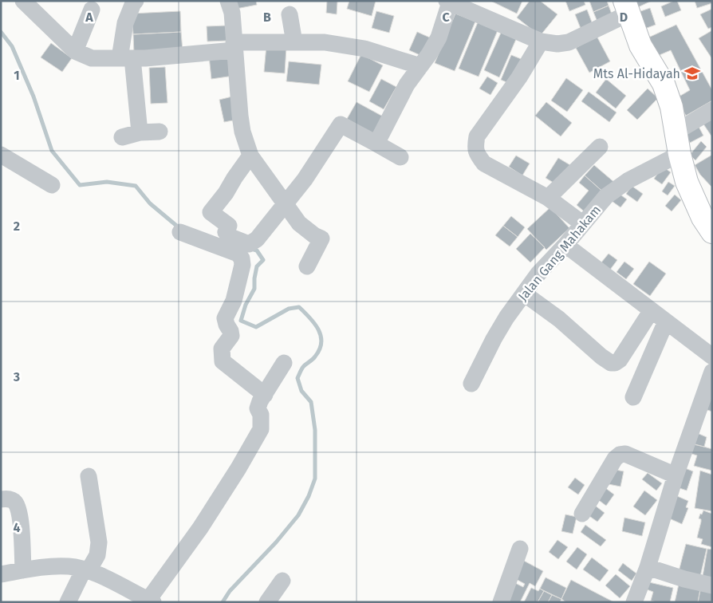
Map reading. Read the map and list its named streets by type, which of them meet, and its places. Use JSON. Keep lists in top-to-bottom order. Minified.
{"streets":{"street":["Jalan Gang Mahakam"]},"places":{"school or university":["Mts Al-Hidayah"]},"grid":{"columns":["A","B","C","D"],"rows":["1","2","3","4"]}}
